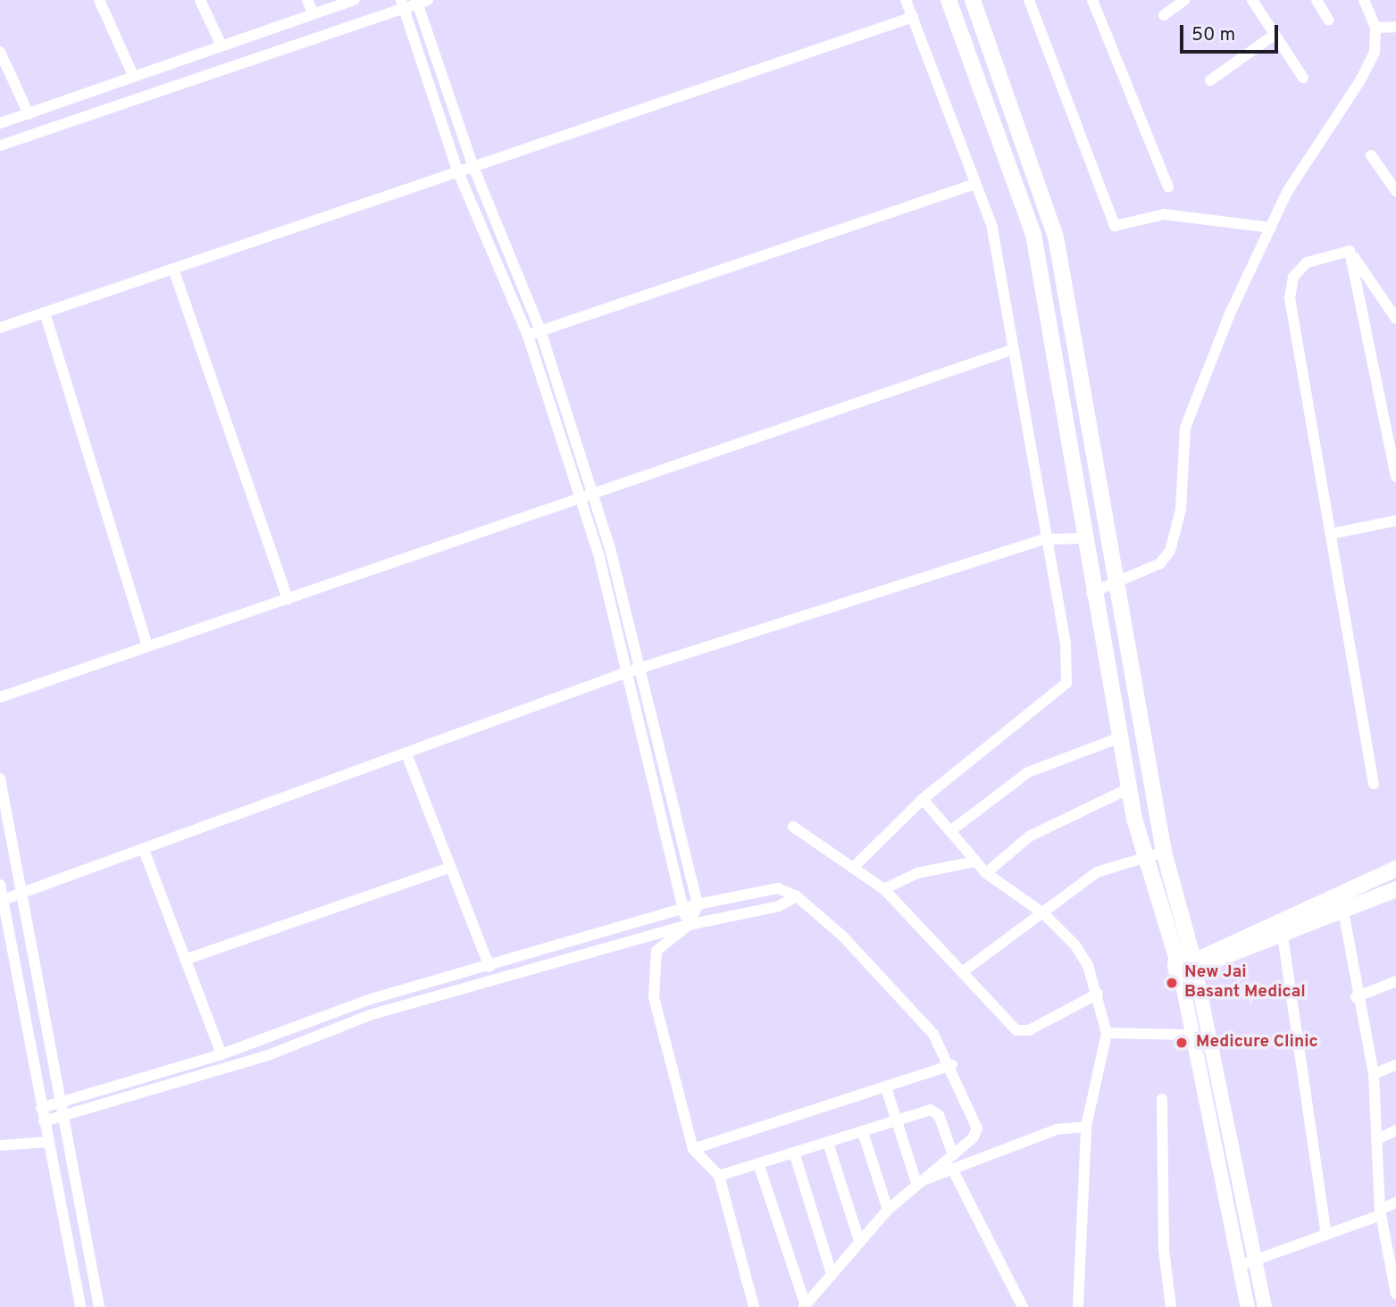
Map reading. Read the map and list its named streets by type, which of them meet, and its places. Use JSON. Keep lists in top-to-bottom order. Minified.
{"places":["New Jai Basant Medical","Medicure Clinic"],"scale_bar":"50 m"}
